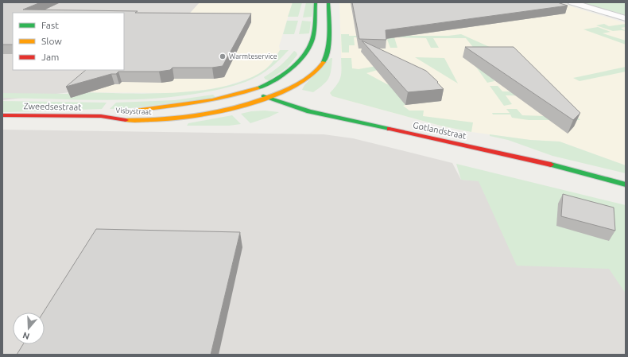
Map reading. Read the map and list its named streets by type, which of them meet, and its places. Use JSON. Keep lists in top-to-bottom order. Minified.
{"streets":{"street":["Zweedsestraat","Visbystraat","Gotlandstraat"]},"crossings":[["Zweedsestraat","Visbystraat"],["Visbystraat","Gotlandstraat"]],"places":["Warmteservice"],"legend":["Fast","Slow","Jam"],"north":"bottom"}
